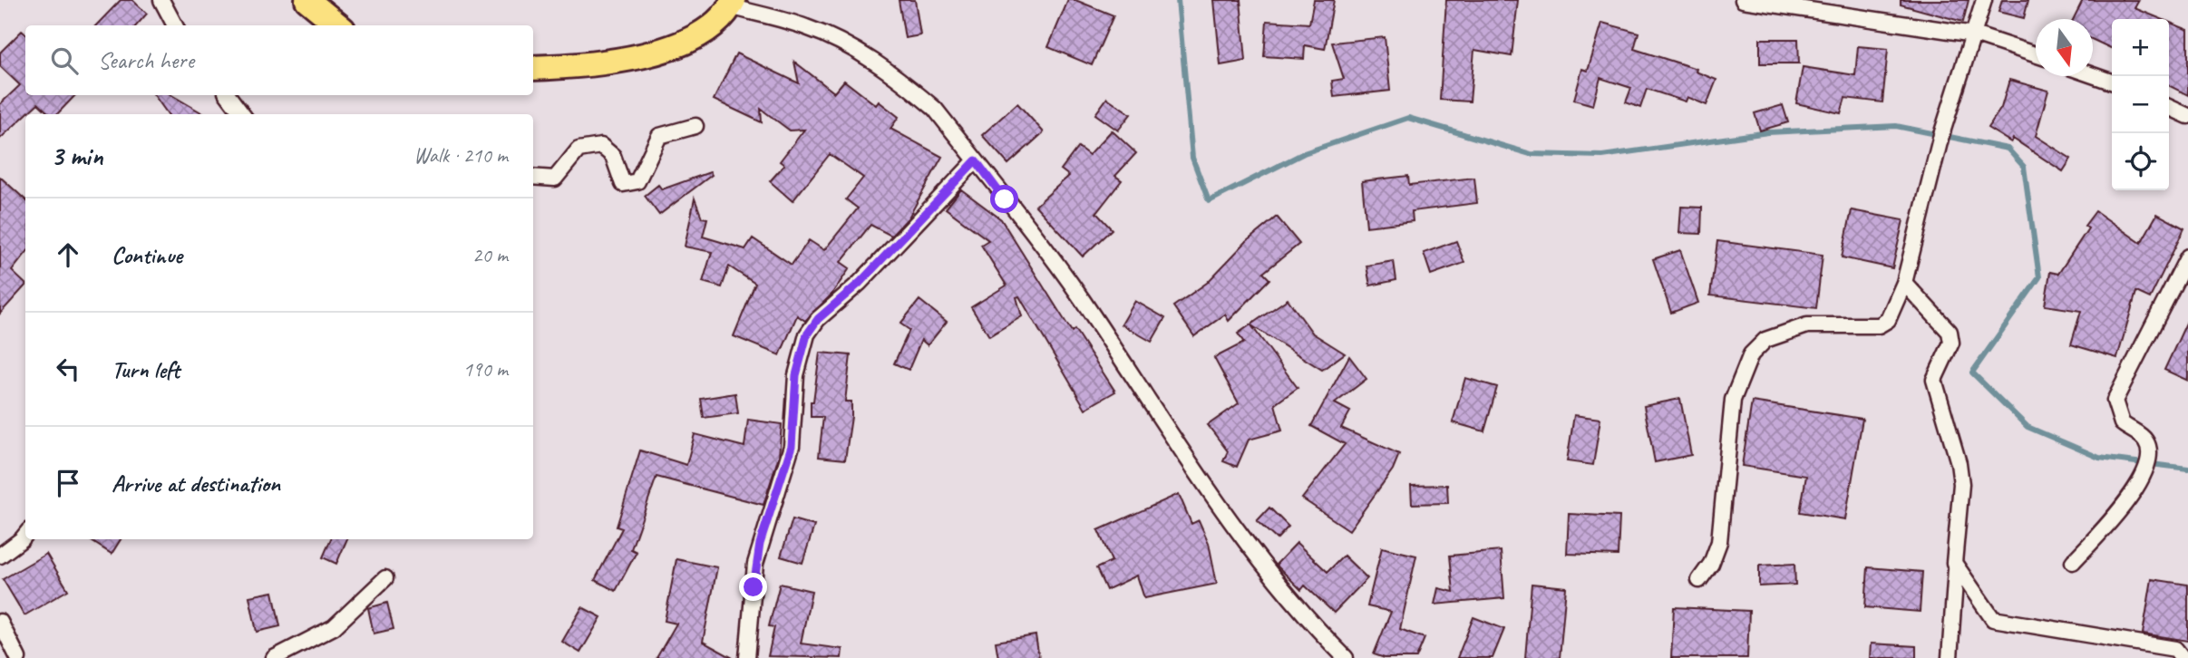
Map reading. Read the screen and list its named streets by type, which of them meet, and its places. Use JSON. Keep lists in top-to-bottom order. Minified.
{"north":"bottom","page":{"map_buttons":["+","−"],"search":"Search here","heading":["3 min","Walk · 210 m"],"list":[["Continue","20 m"],["Turn left","190 m"],"Arrive at destination"]}}
